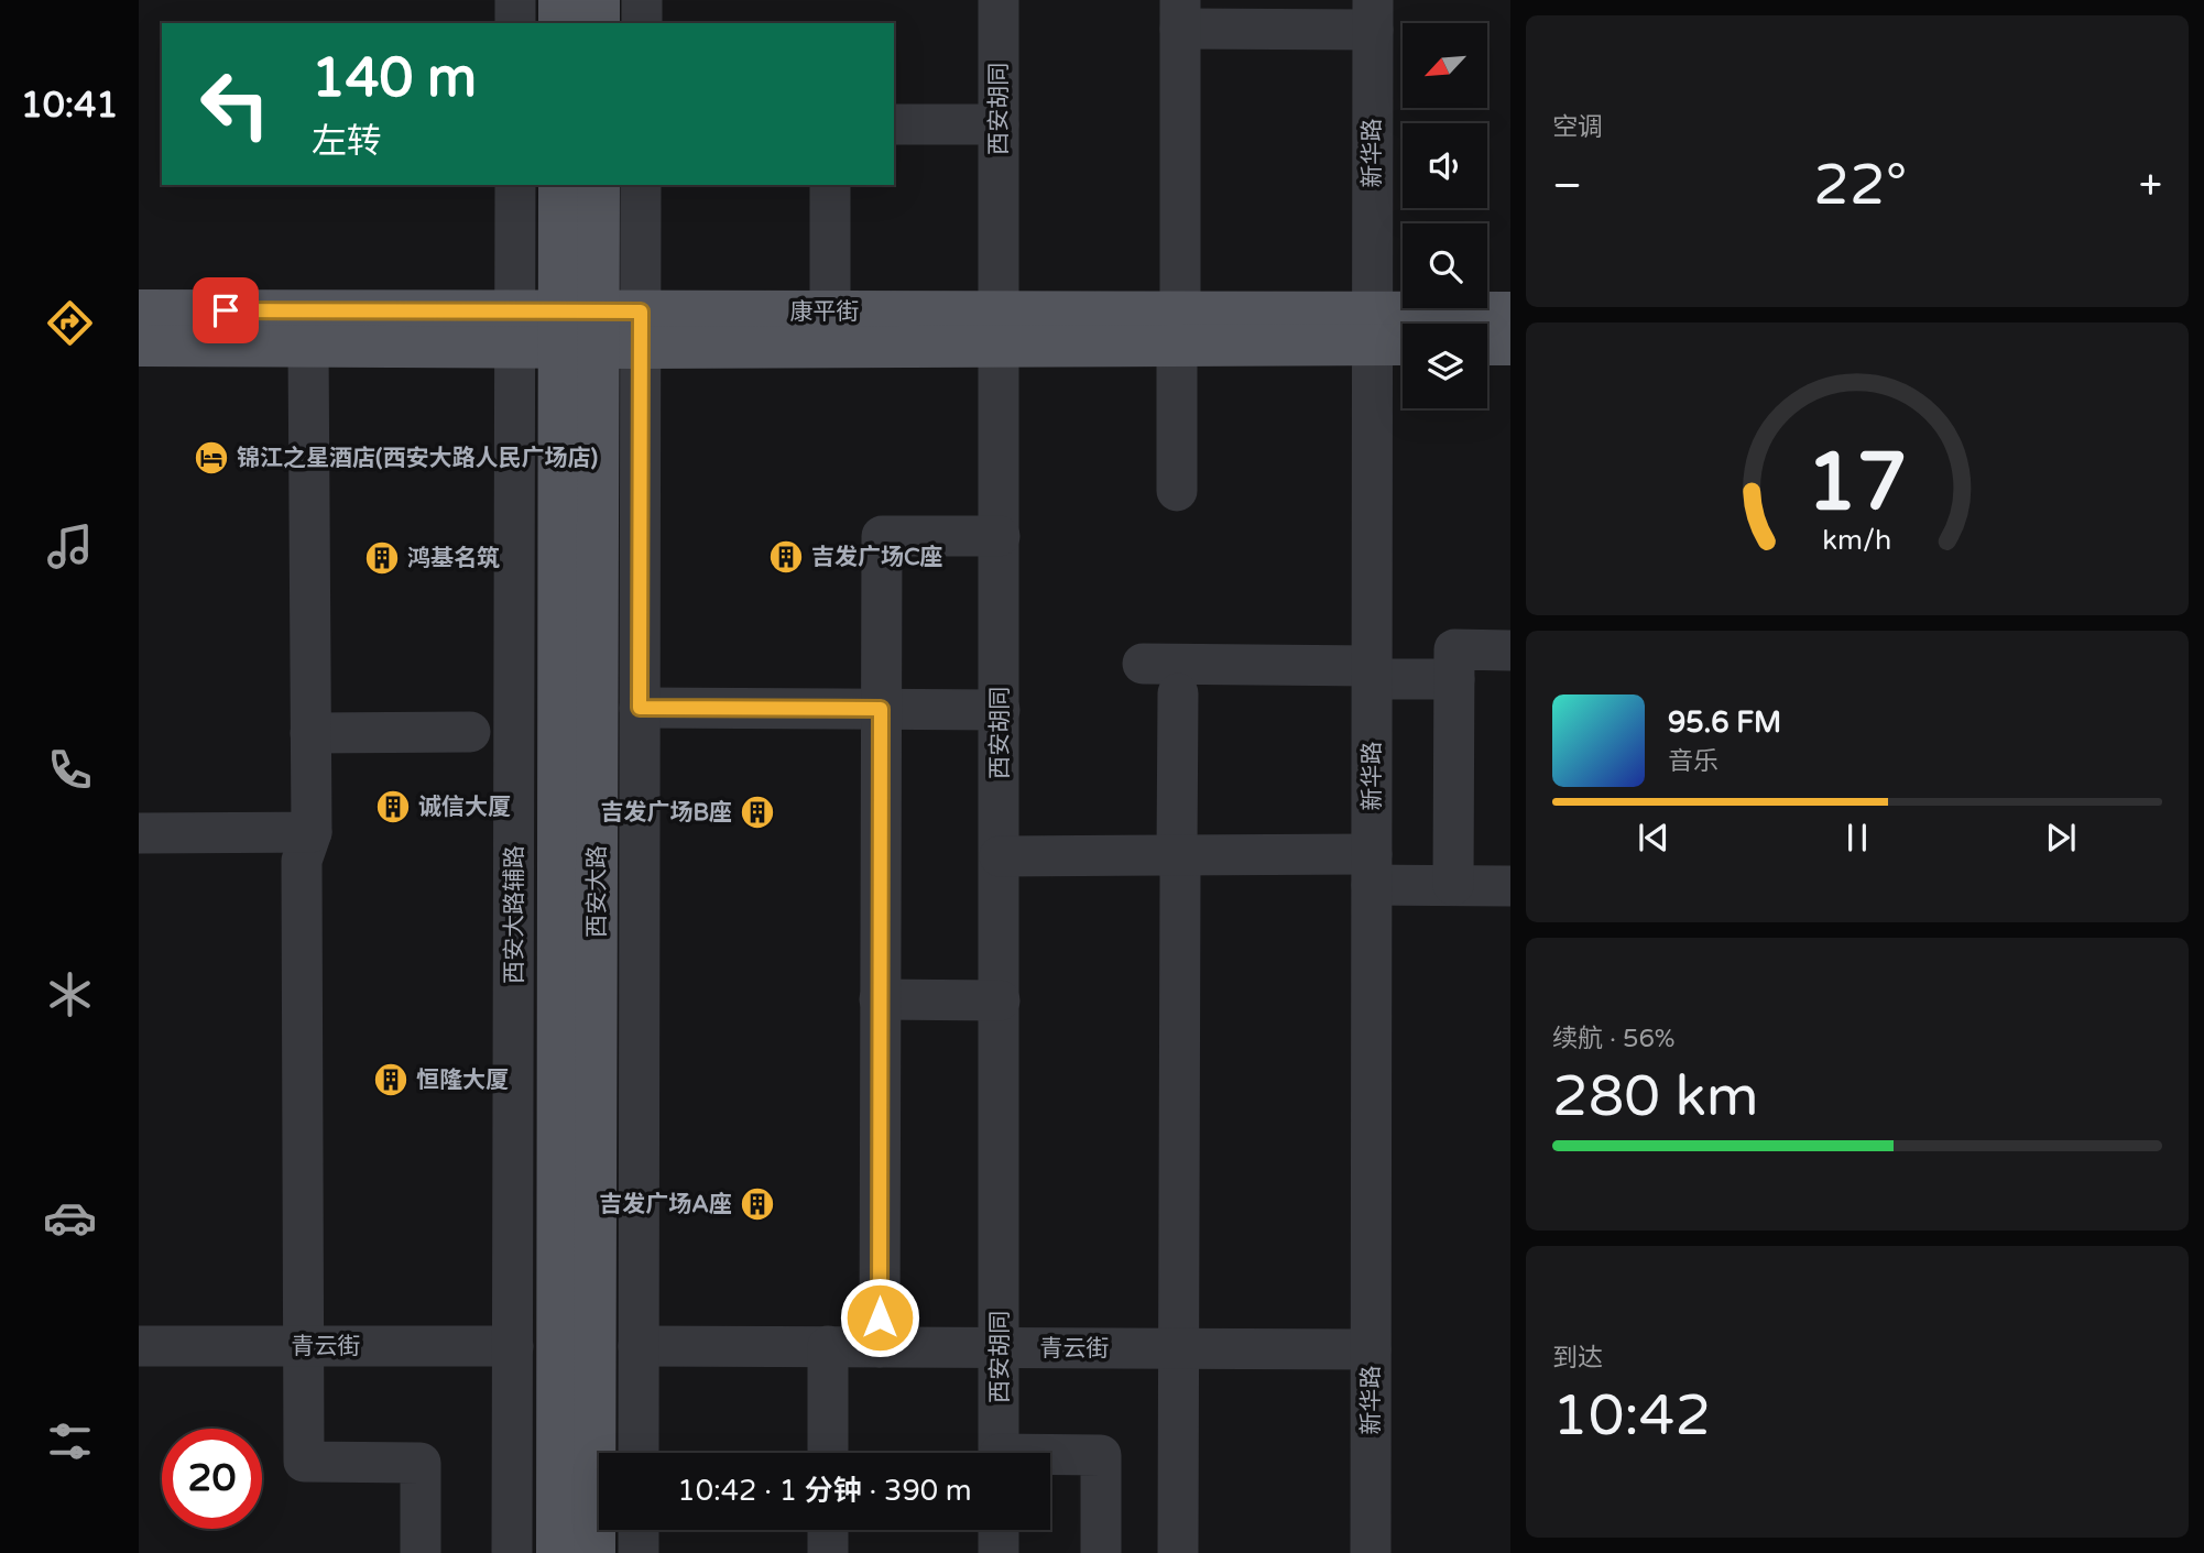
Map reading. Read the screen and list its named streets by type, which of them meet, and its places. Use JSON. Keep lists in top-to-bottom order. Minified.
{"streets":{"main road":["康平街","西安大路"],"street":["西安胡同","新华路","西安大路辅路","青云街"]},"crossings":[["西安胡同","康平街"],["西安胡同","青云街"],["新华路","康平街"],["新华路","青云街"],["康平街","西安大路"],["康平街","西安大路辅路"],["西安大路辅路","青云街"]],"places":{"hotel":["锦江之星酒店(西安大路人民广场店)"],"building":["吉发广场C座","鸿基名筑","诚信大厦","吉发广场B座","恒隆大厦","吉发广场A座"]},"north":"bottom left","page":{"tabs":"10:41","tile":["空调",["续航 · 56%","280 km"],["到达","10:42"]],"turn":["140 m","左转"],"heat":["−","22°","+"],"song":["95.6 FM","音乐"],"limit":"20","trip":"10:42 · 1 分钟 · 390 m","gauge":["17","km/h"]}}
